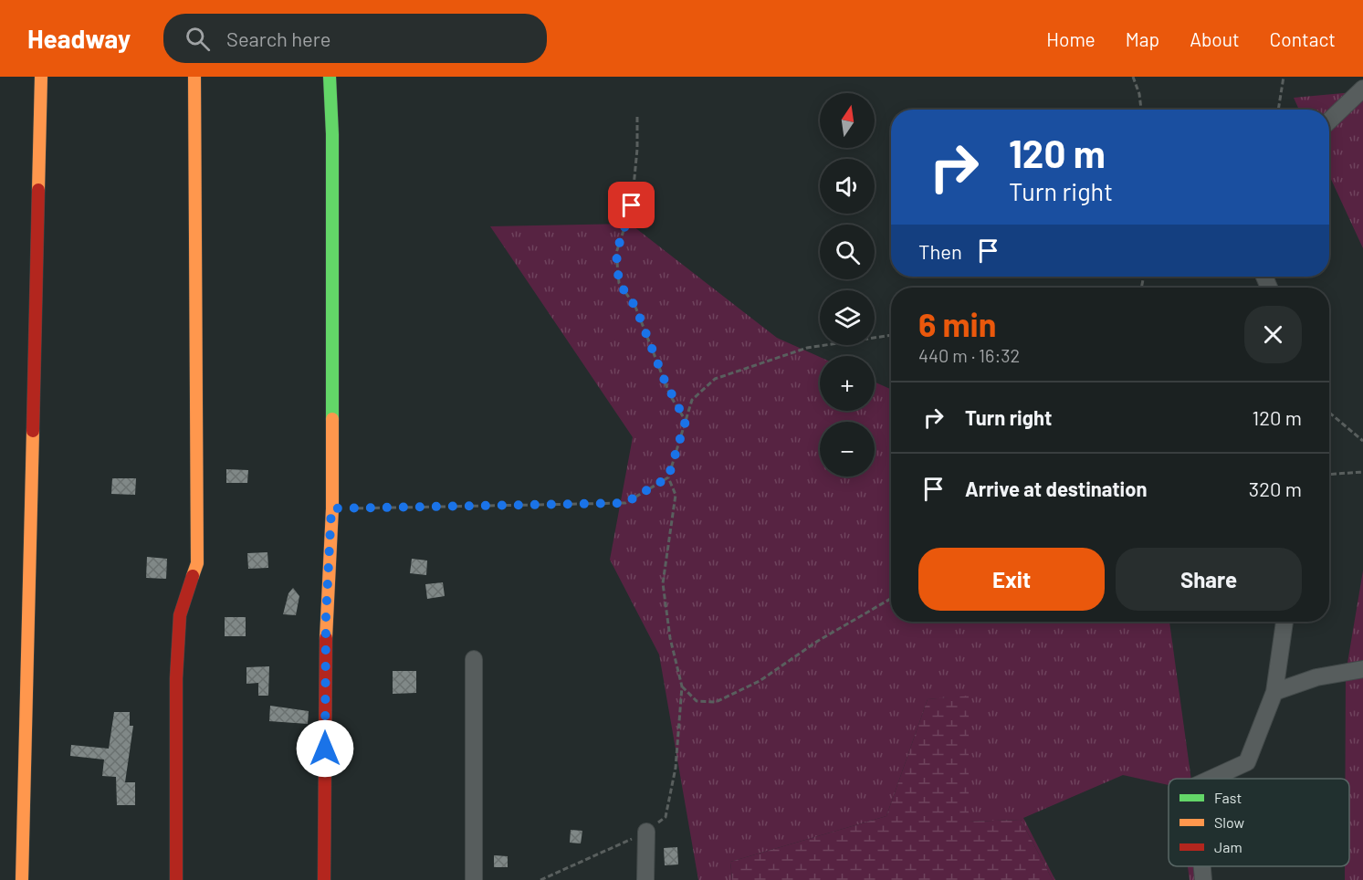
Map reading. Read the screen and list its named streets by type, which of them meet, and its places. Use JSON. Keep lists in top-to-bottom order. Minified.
{"legend":["Fast","Slow","Jam"],"north":"top","page":{"header":"Headway","search":"Search here","nav":["Home","Map","About","Contact"],"map_buttons":["+","−"],"turn":["120 m","Turn right"],"then":"Then","heading":["6 min","440 m · 16:32"],"list":[{"name":"Turn right","value":"120 m"},{"name":"Arrive at destination","value":"320 m"}],"buttons":["Exit","Share"]}}
